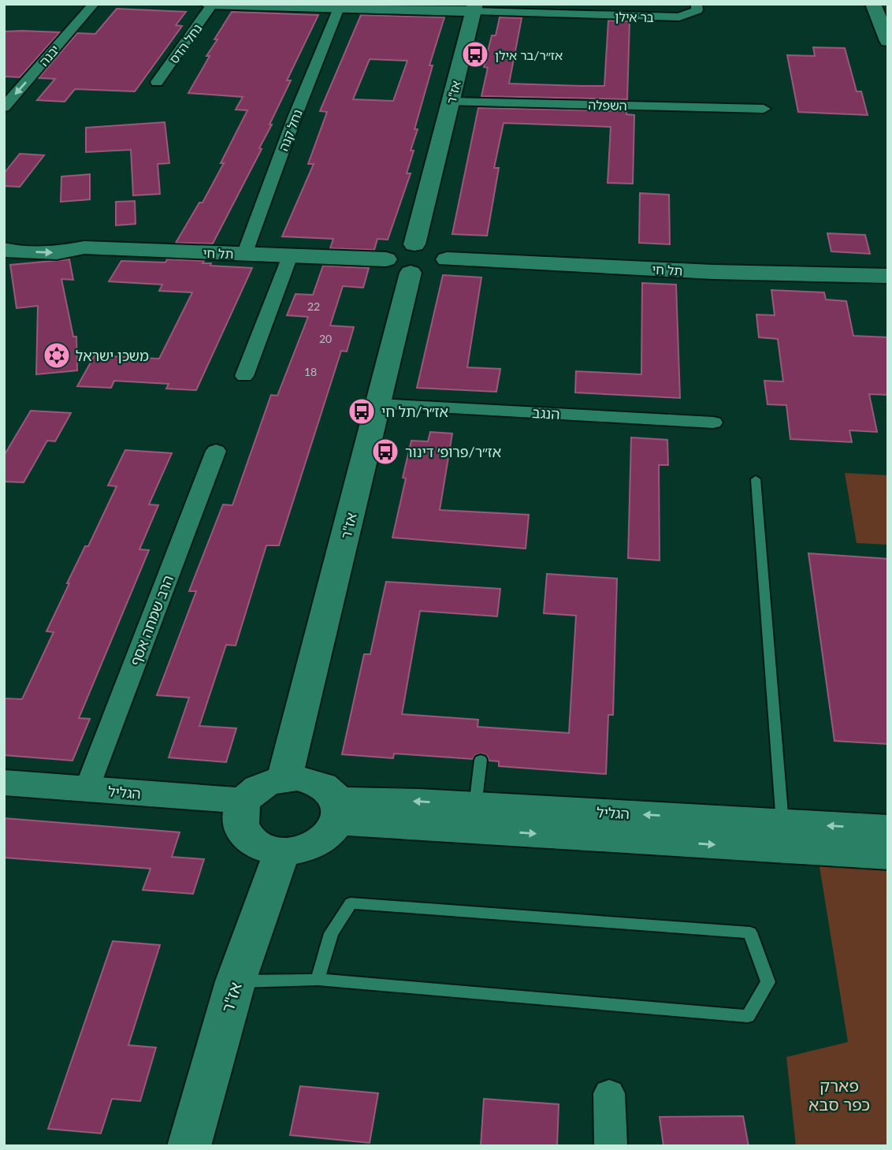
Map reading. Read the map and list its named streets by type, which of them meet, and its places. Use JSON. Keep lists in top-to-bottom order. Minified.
{"streets":{"street":["בר אילן","נחל הדס","יבנה","אז\"ר","השפלה","נחל קנה","תל חי","הנגב","הרב שמחה אסף","הגליל"]},"crossings":[["בר אילן","נחל הדס"],["בר אילן","אז\"ר"],["בר אילן","נחל קנה"],["אז\"ר","השפלה"],["אז\"ר","תל חי"],["אז\"ר","הנגב"],["אז\"ר","הגליל"],["נחל קנה","תל חי"],["הרב שמחה אסף","הגליל"]],"one_way":["יבנה"],"parks":["פארק כפר סבא"],"places":{"bus stop":["אז״ר/בר אילן","אז״ר/תל חי","אז״ר/פרופ׳ דינור"],"synagogue":["משכן ישראל"]},"house_numbers":["22","20","18"]}
